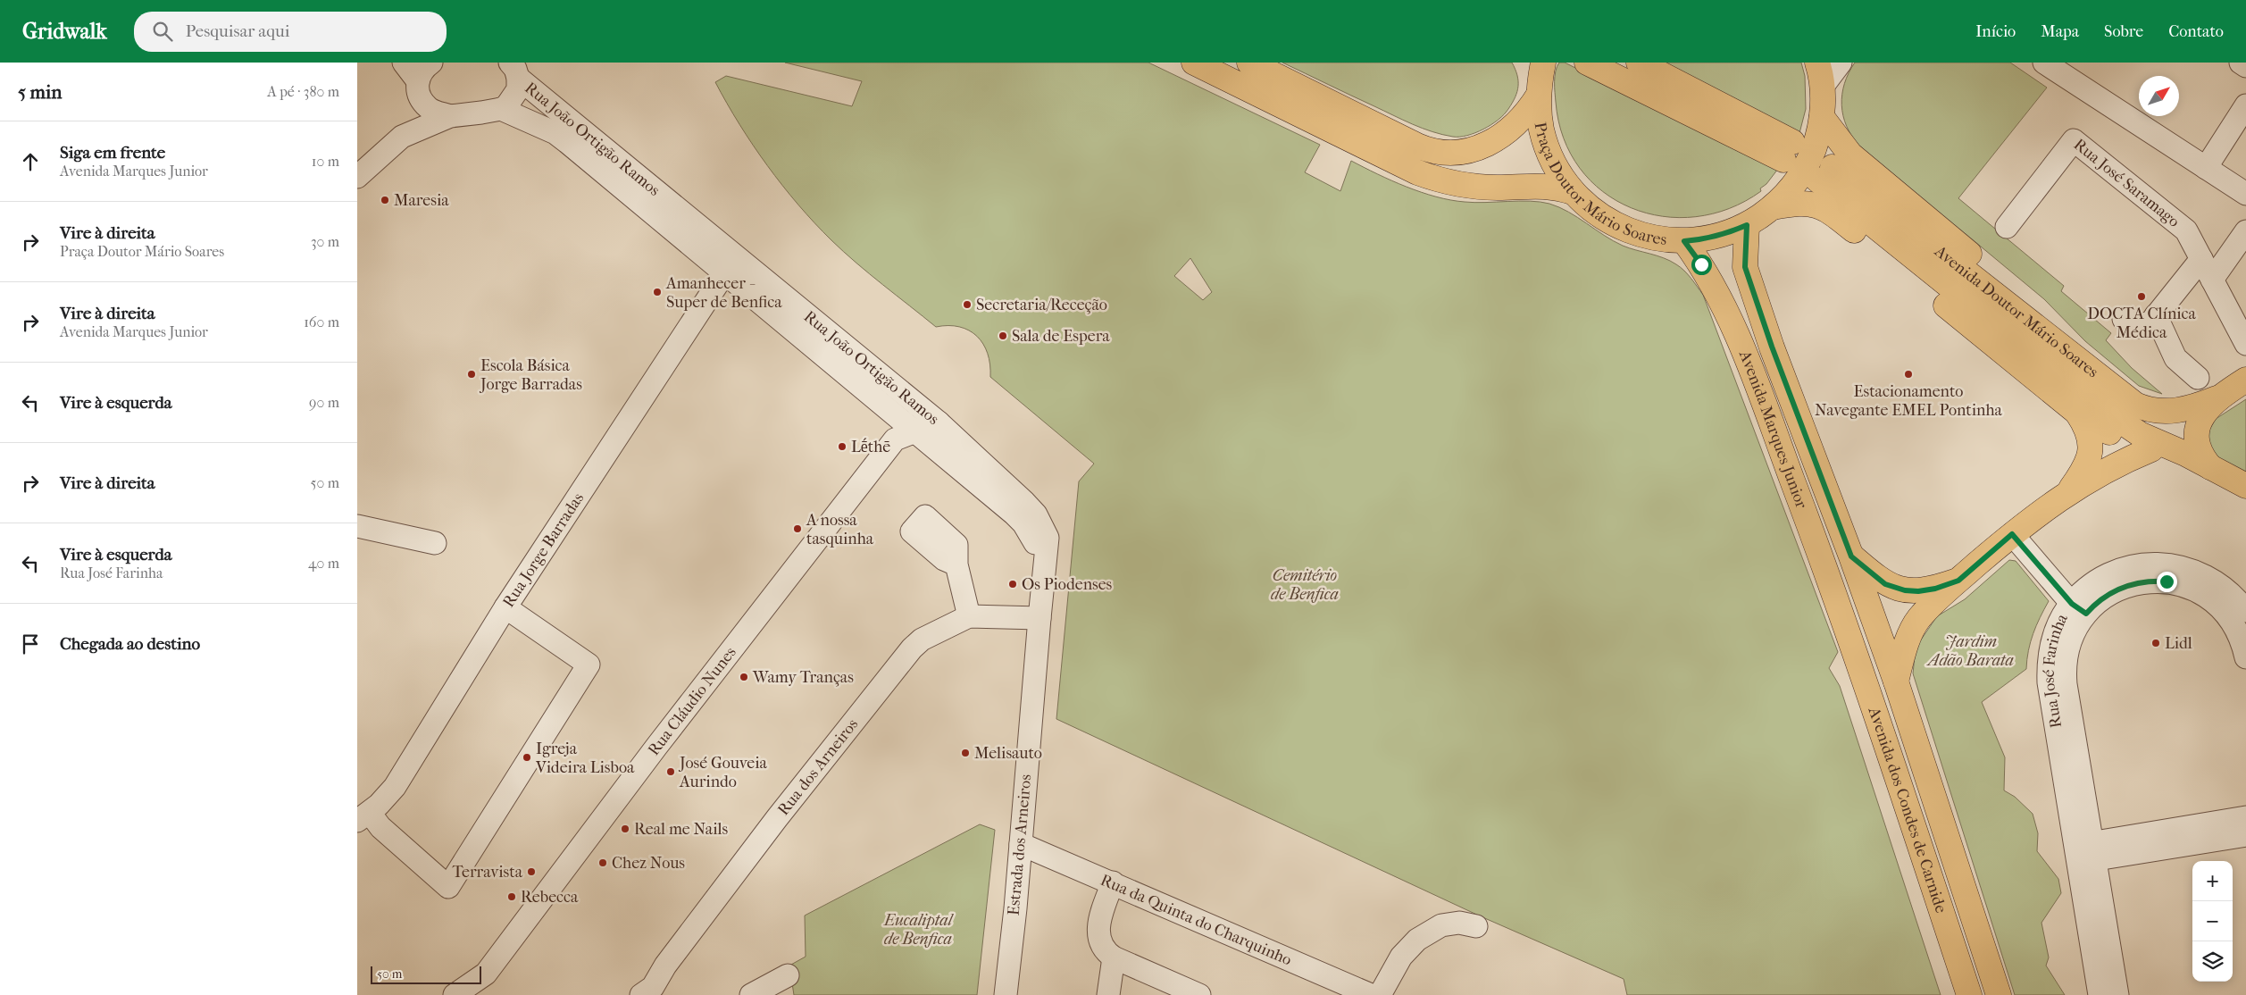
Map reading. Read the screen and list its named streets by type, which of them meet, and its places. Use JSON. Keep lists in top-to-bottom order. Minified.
{"streets":{"main road":["Praça Doutor Mário Soares","Avenida Doutor Mário Soares","Avenida Marques Junior","Avenida dos Condes de Carnide"],"street":["Rua João Ortigão Ramos","Rua José Saramago","Rua Jorge Barradas","Rua José Farinha","Rua Cláudio Nunes","Rua dos Arneiros","Estrada dos Arneiros","Rua da Quinta do Charquinho"]},"crossings":[["Rua João Ortigão Ramos","Rua Jorge Barradas"],["Rua João Ortigão Ramos","Rua Cláudio Nunes"],["Rua João Ortigão Ramos","Estrada dos Arneiros"],["Praça Doutor Mário Soares","Avenida Marques Junior"],["Avenida Marques Junior","Avenida dos Condes de Carnide"],["Rua dos Arneiros","Estrada dos Arneiros"],["Estrada dos Arneiros","Rua da Quinta do Charquinho"]],"parks":["Cemitério de Benfica","Jardim Adão Barata","Eucaliptal de Benfica"],"places":["Maresia","Amanhecer - Super de Benfica","DOCTA Clínica Médica","Secretaria/Receção","Sala de Espera","Escola Básica Jorge Barradas","Estacionamento Navegante EMEL Pontinha","Lḗthē","A nossa tasquinha","Os Piodenses","Lidl","Wamy Tranças","Melisauto","Igreja Videira Lisboa","José Gouveia Aurindo","Real me Nails","Chez Nous","Terravista","Rebecca"],"scale_bar":"50 m","north":"top right","page":{"header":"Gridwalk","search":"Pesquisar aqui","nav":["Início","Mapa","Sobre","Contato"],"heading":["5 min","A pé · 380 m"],"list":[["Siga em frente","Avenida Marques Junior","10 m"],["Vire à direita","Praça Doutor Mário Soares","30 m"],["Vire à direita","Avenida Marques Junior","160 m"],["Vire à esquerda","90 m"],["Vire à direita","50 m"],["Vire à esquerda","Rua José Farinha","40 m"],"Chegada ao destino"],"map_buttons":["+","−"],"scale":"50 m"}}
